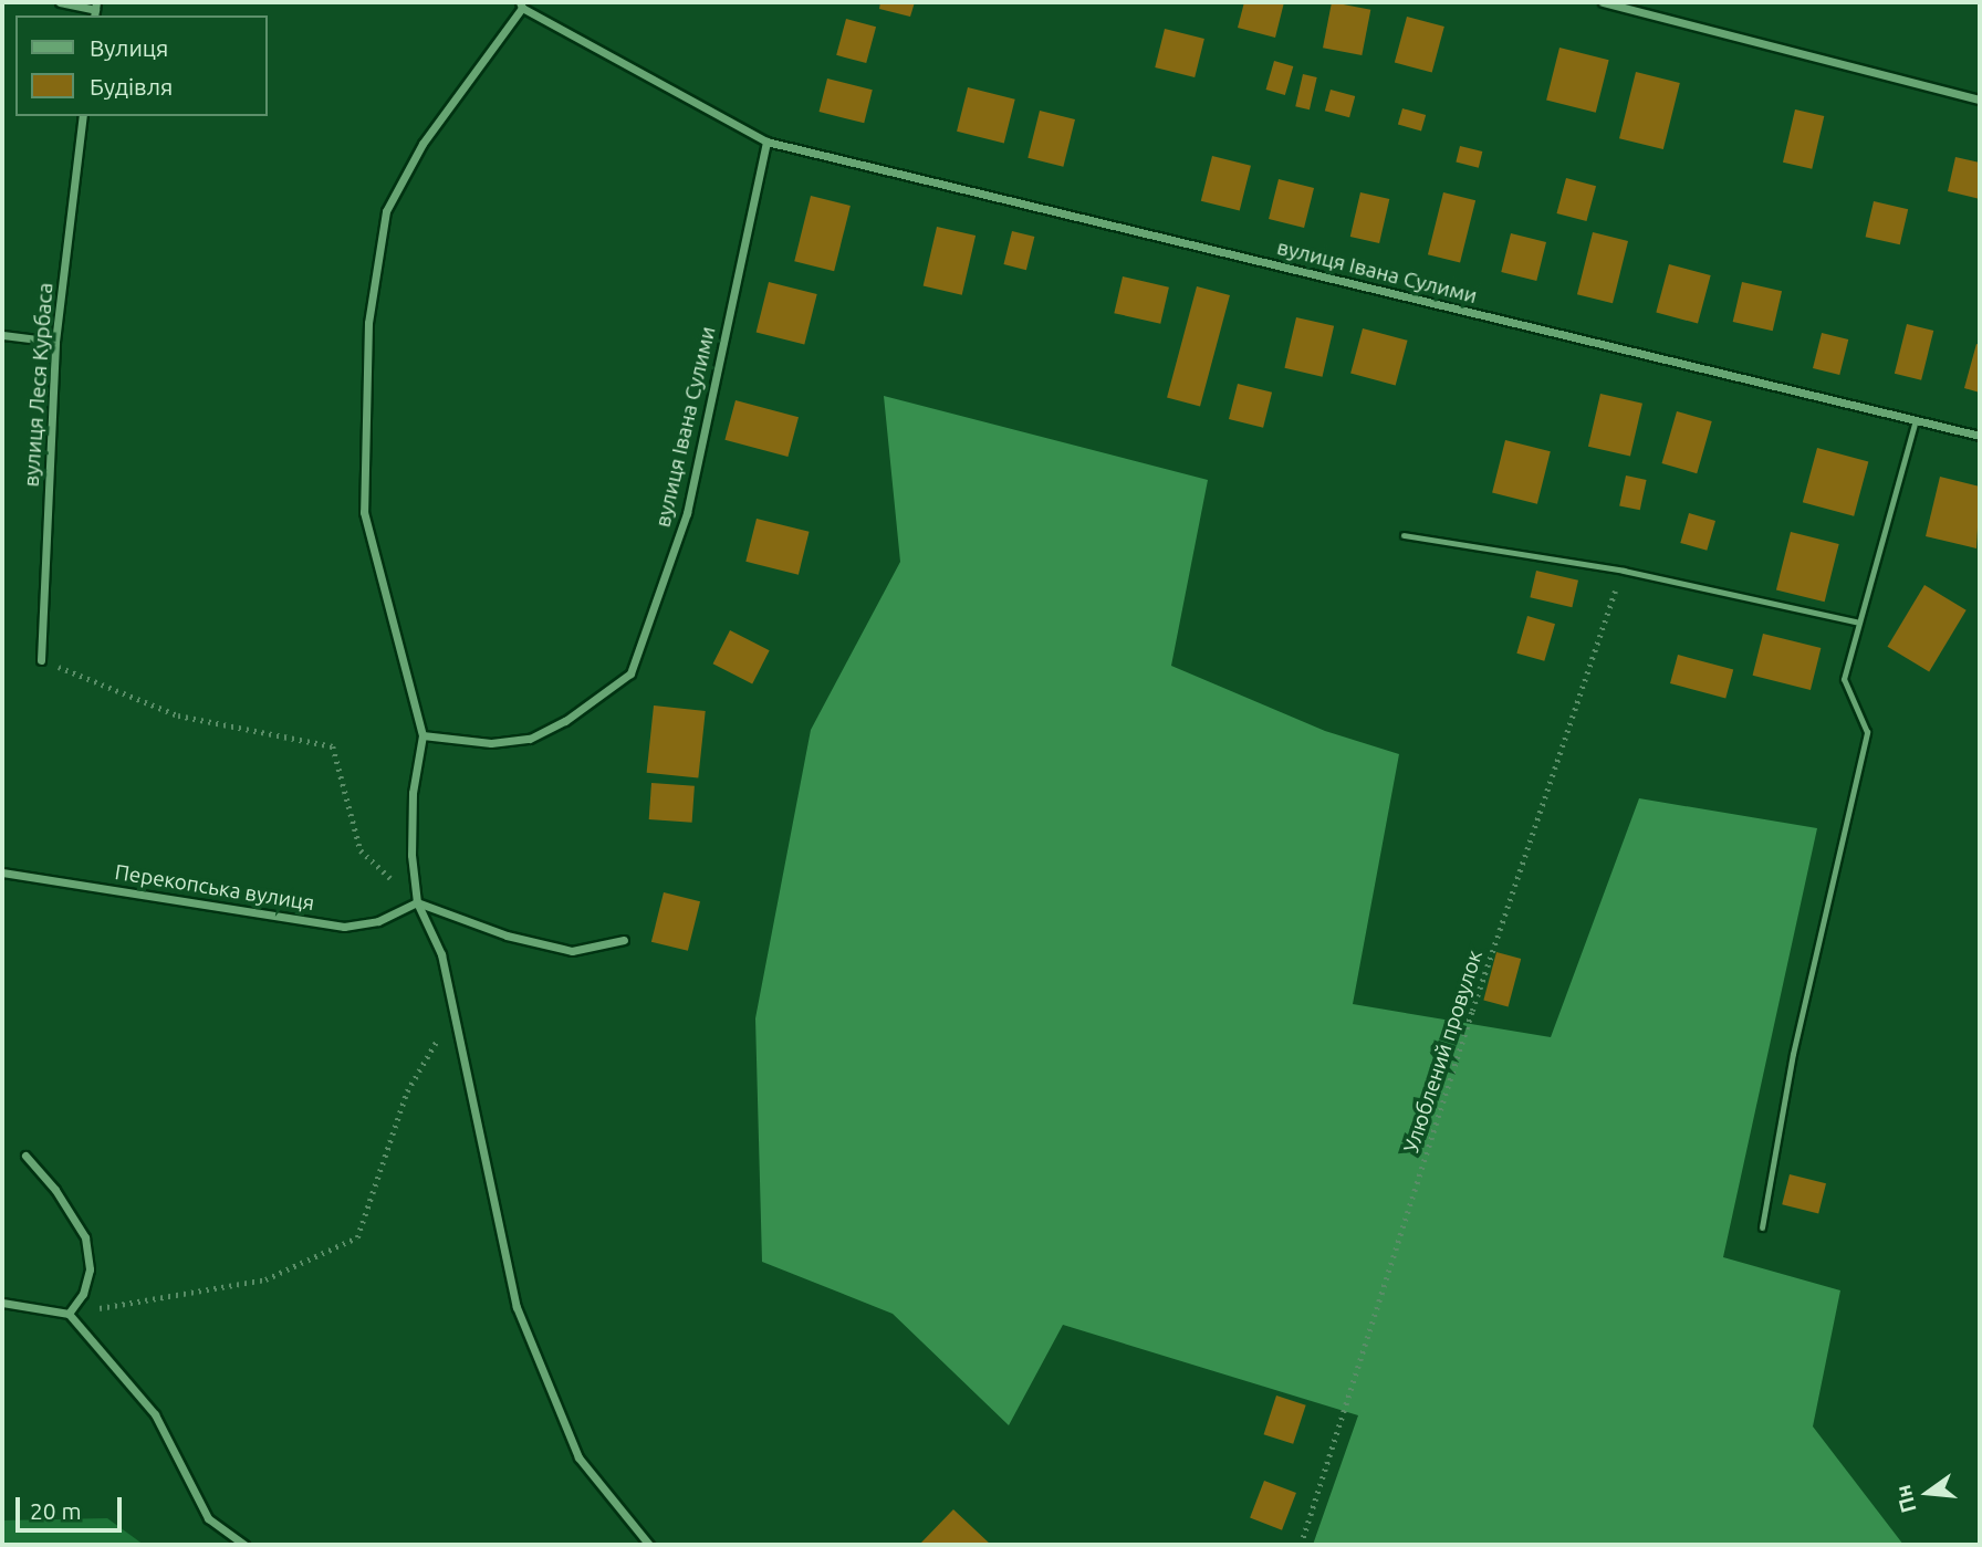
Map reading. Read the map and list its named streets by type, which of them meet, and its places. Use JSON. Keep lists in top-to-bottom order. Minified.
{"streets":{"street":["вулиця Івана Сулими","вулиця Леся Курбаса","Перекопська вулиця"],"path":["Улюблений провулок"]},"legend":["Вулиця","Будівля"],"scale_bar":"20 m","north":"left"}
